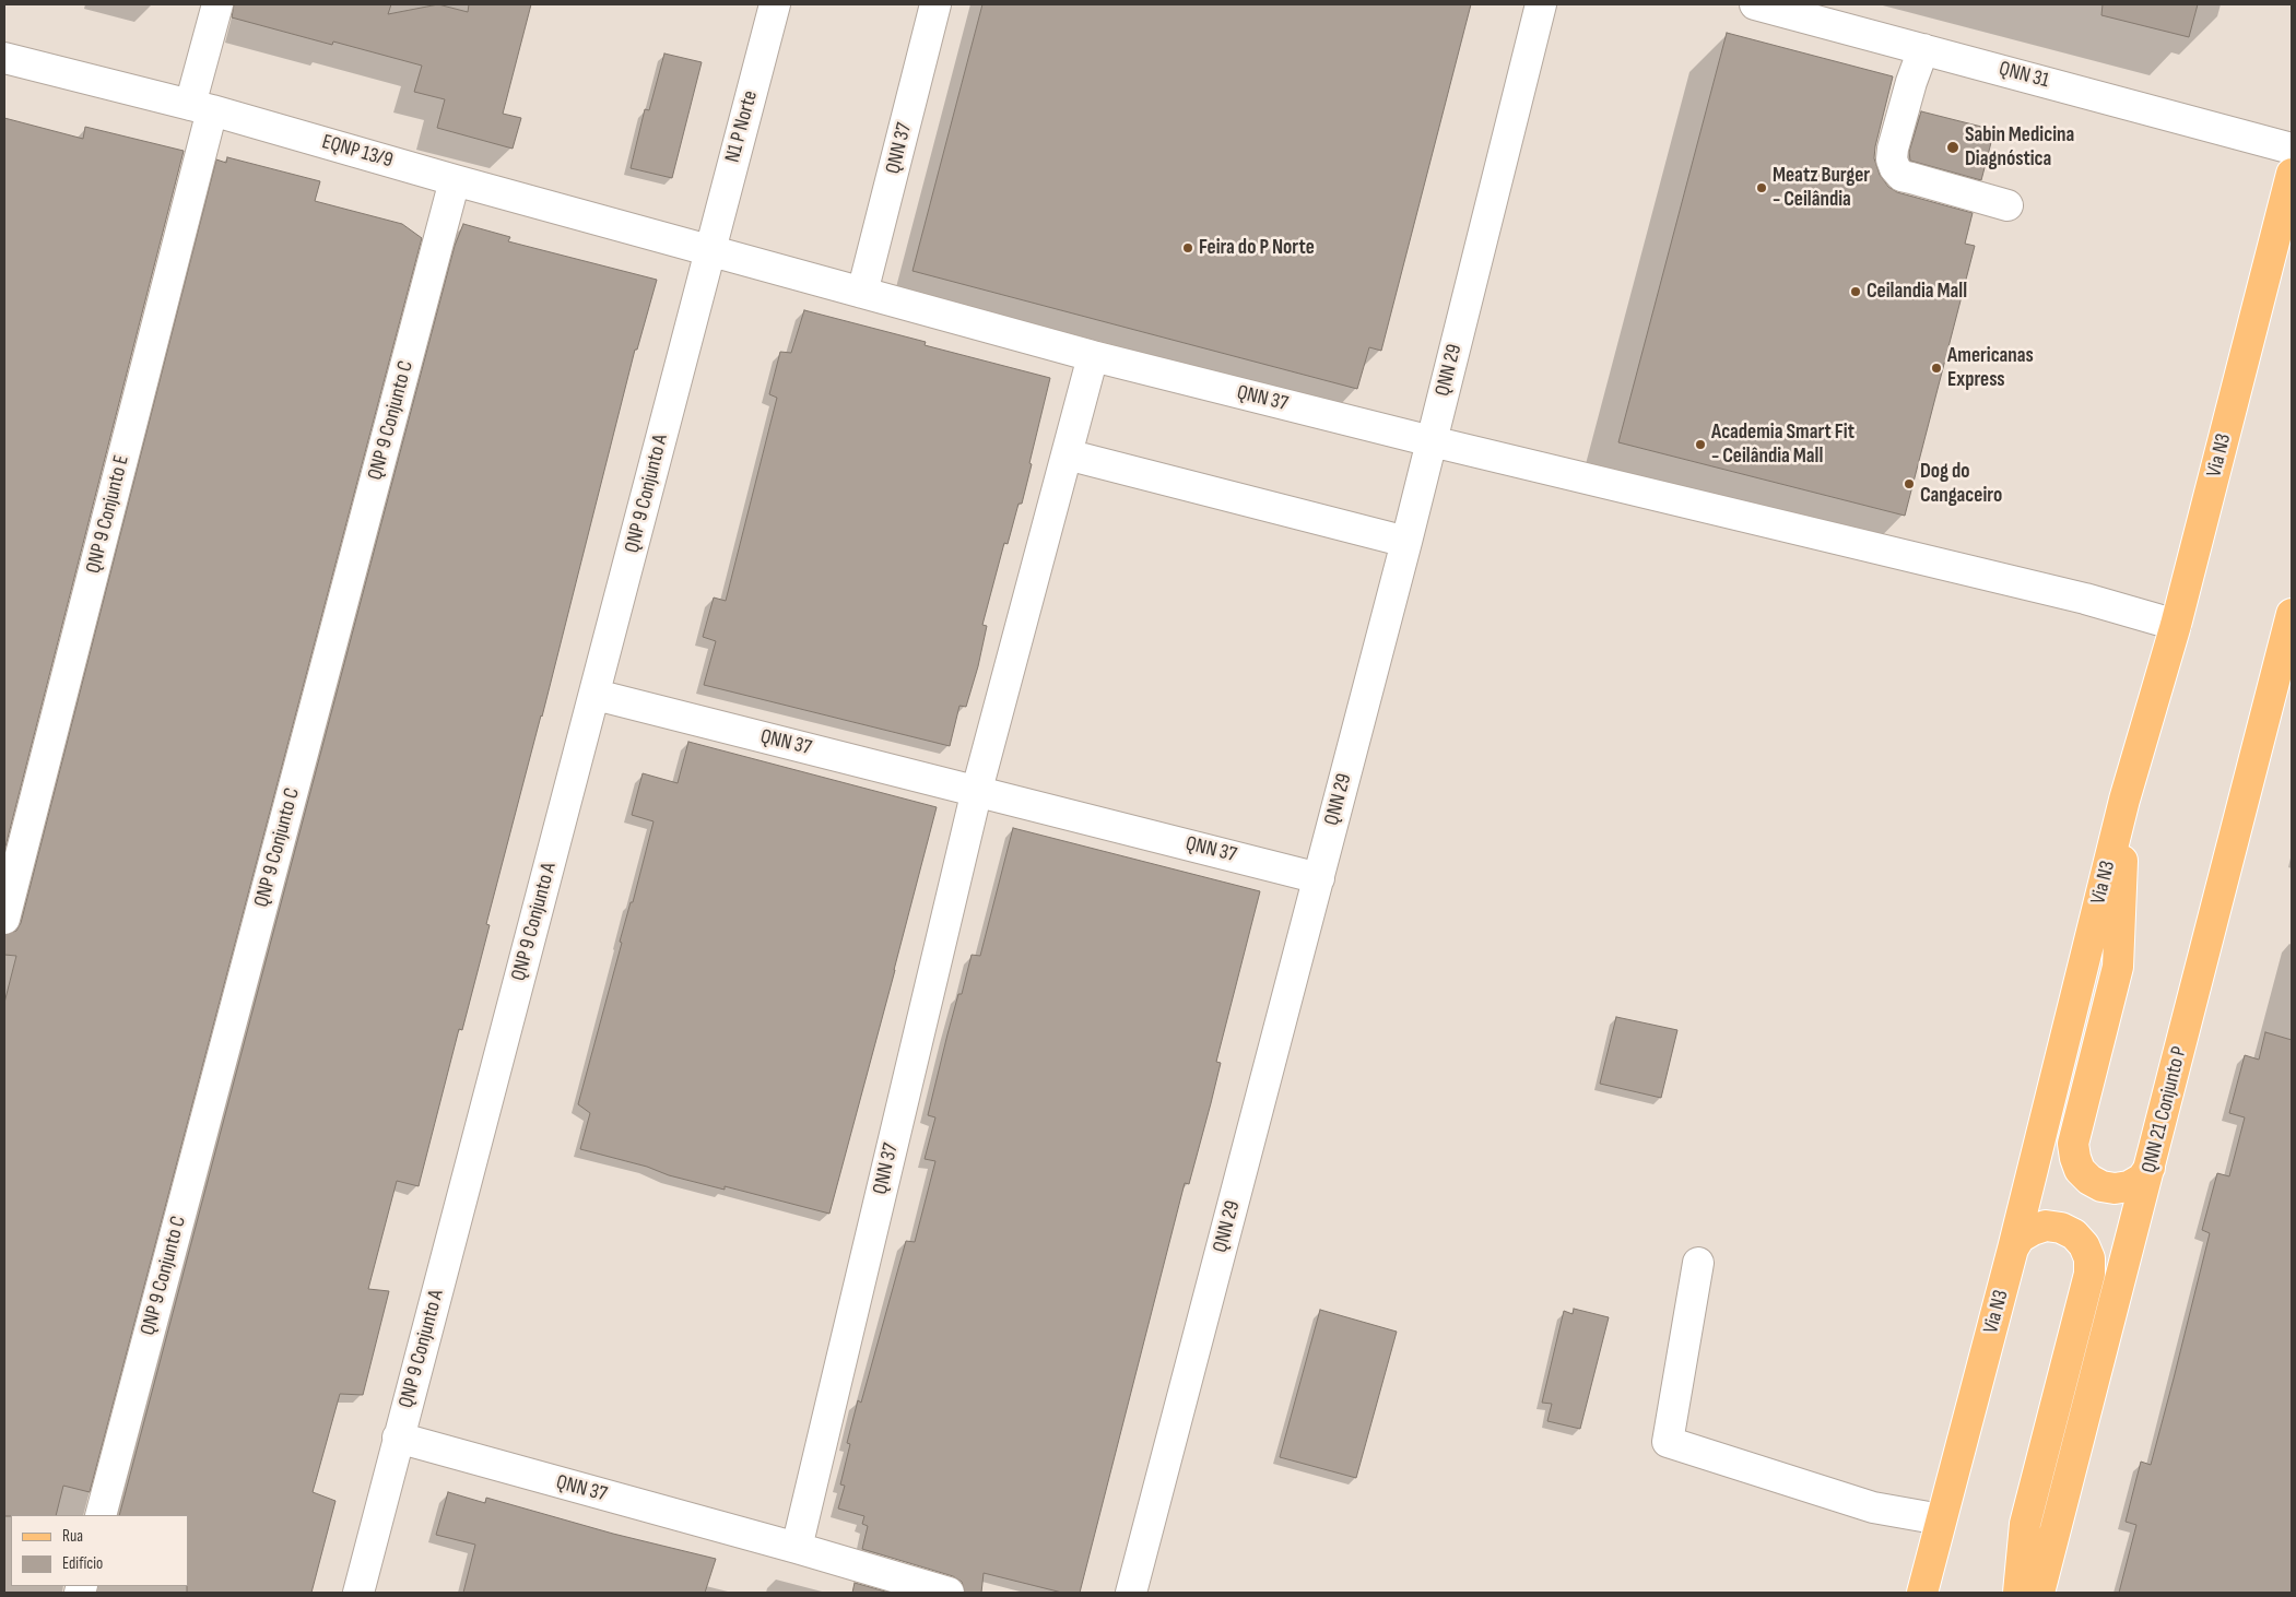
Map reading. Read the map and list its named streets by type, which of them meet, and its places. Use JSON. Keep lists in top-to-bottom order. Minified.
{"streets":{"main road":["Via N3","QNN 21 Conjunto P"],"street":["QNN 31","N1 P Norte","QNN 37","EQNP 13/9","QNN 29","QNP 9 Conjunto C","QNP 9 Conjunto A","QNP 9 Conjunto E"]},"crossings":[["N1 P Norte","QNN 37"],["N1 P Norte","EQNP 13/9"],["N1 P Norte","QNP 9 Conjunto A"],["QNN 37","EQNP 13/9"],["QNN 37","QNN 29"],["QNN 37","Via N3"],["QNN 37","QNP 9 Conjunto A"],["EQNP 13/9","QNP 9 Conjunto C"],["EQNP 13/9","QNP 9 Conjunto A"],["EQNP 13/9","QNP 9 Conjunto E"]],"places":["Sabin Medicina Diagnóstica","Meatz Burger - Ceilândia","Feira do P Norte","Ceilandia Mall","Americanas Express","Academia Smart Fit - Ceilândia Mall","Dog do Cangaceiro"],"legend":["Rua","Edifício"]}
